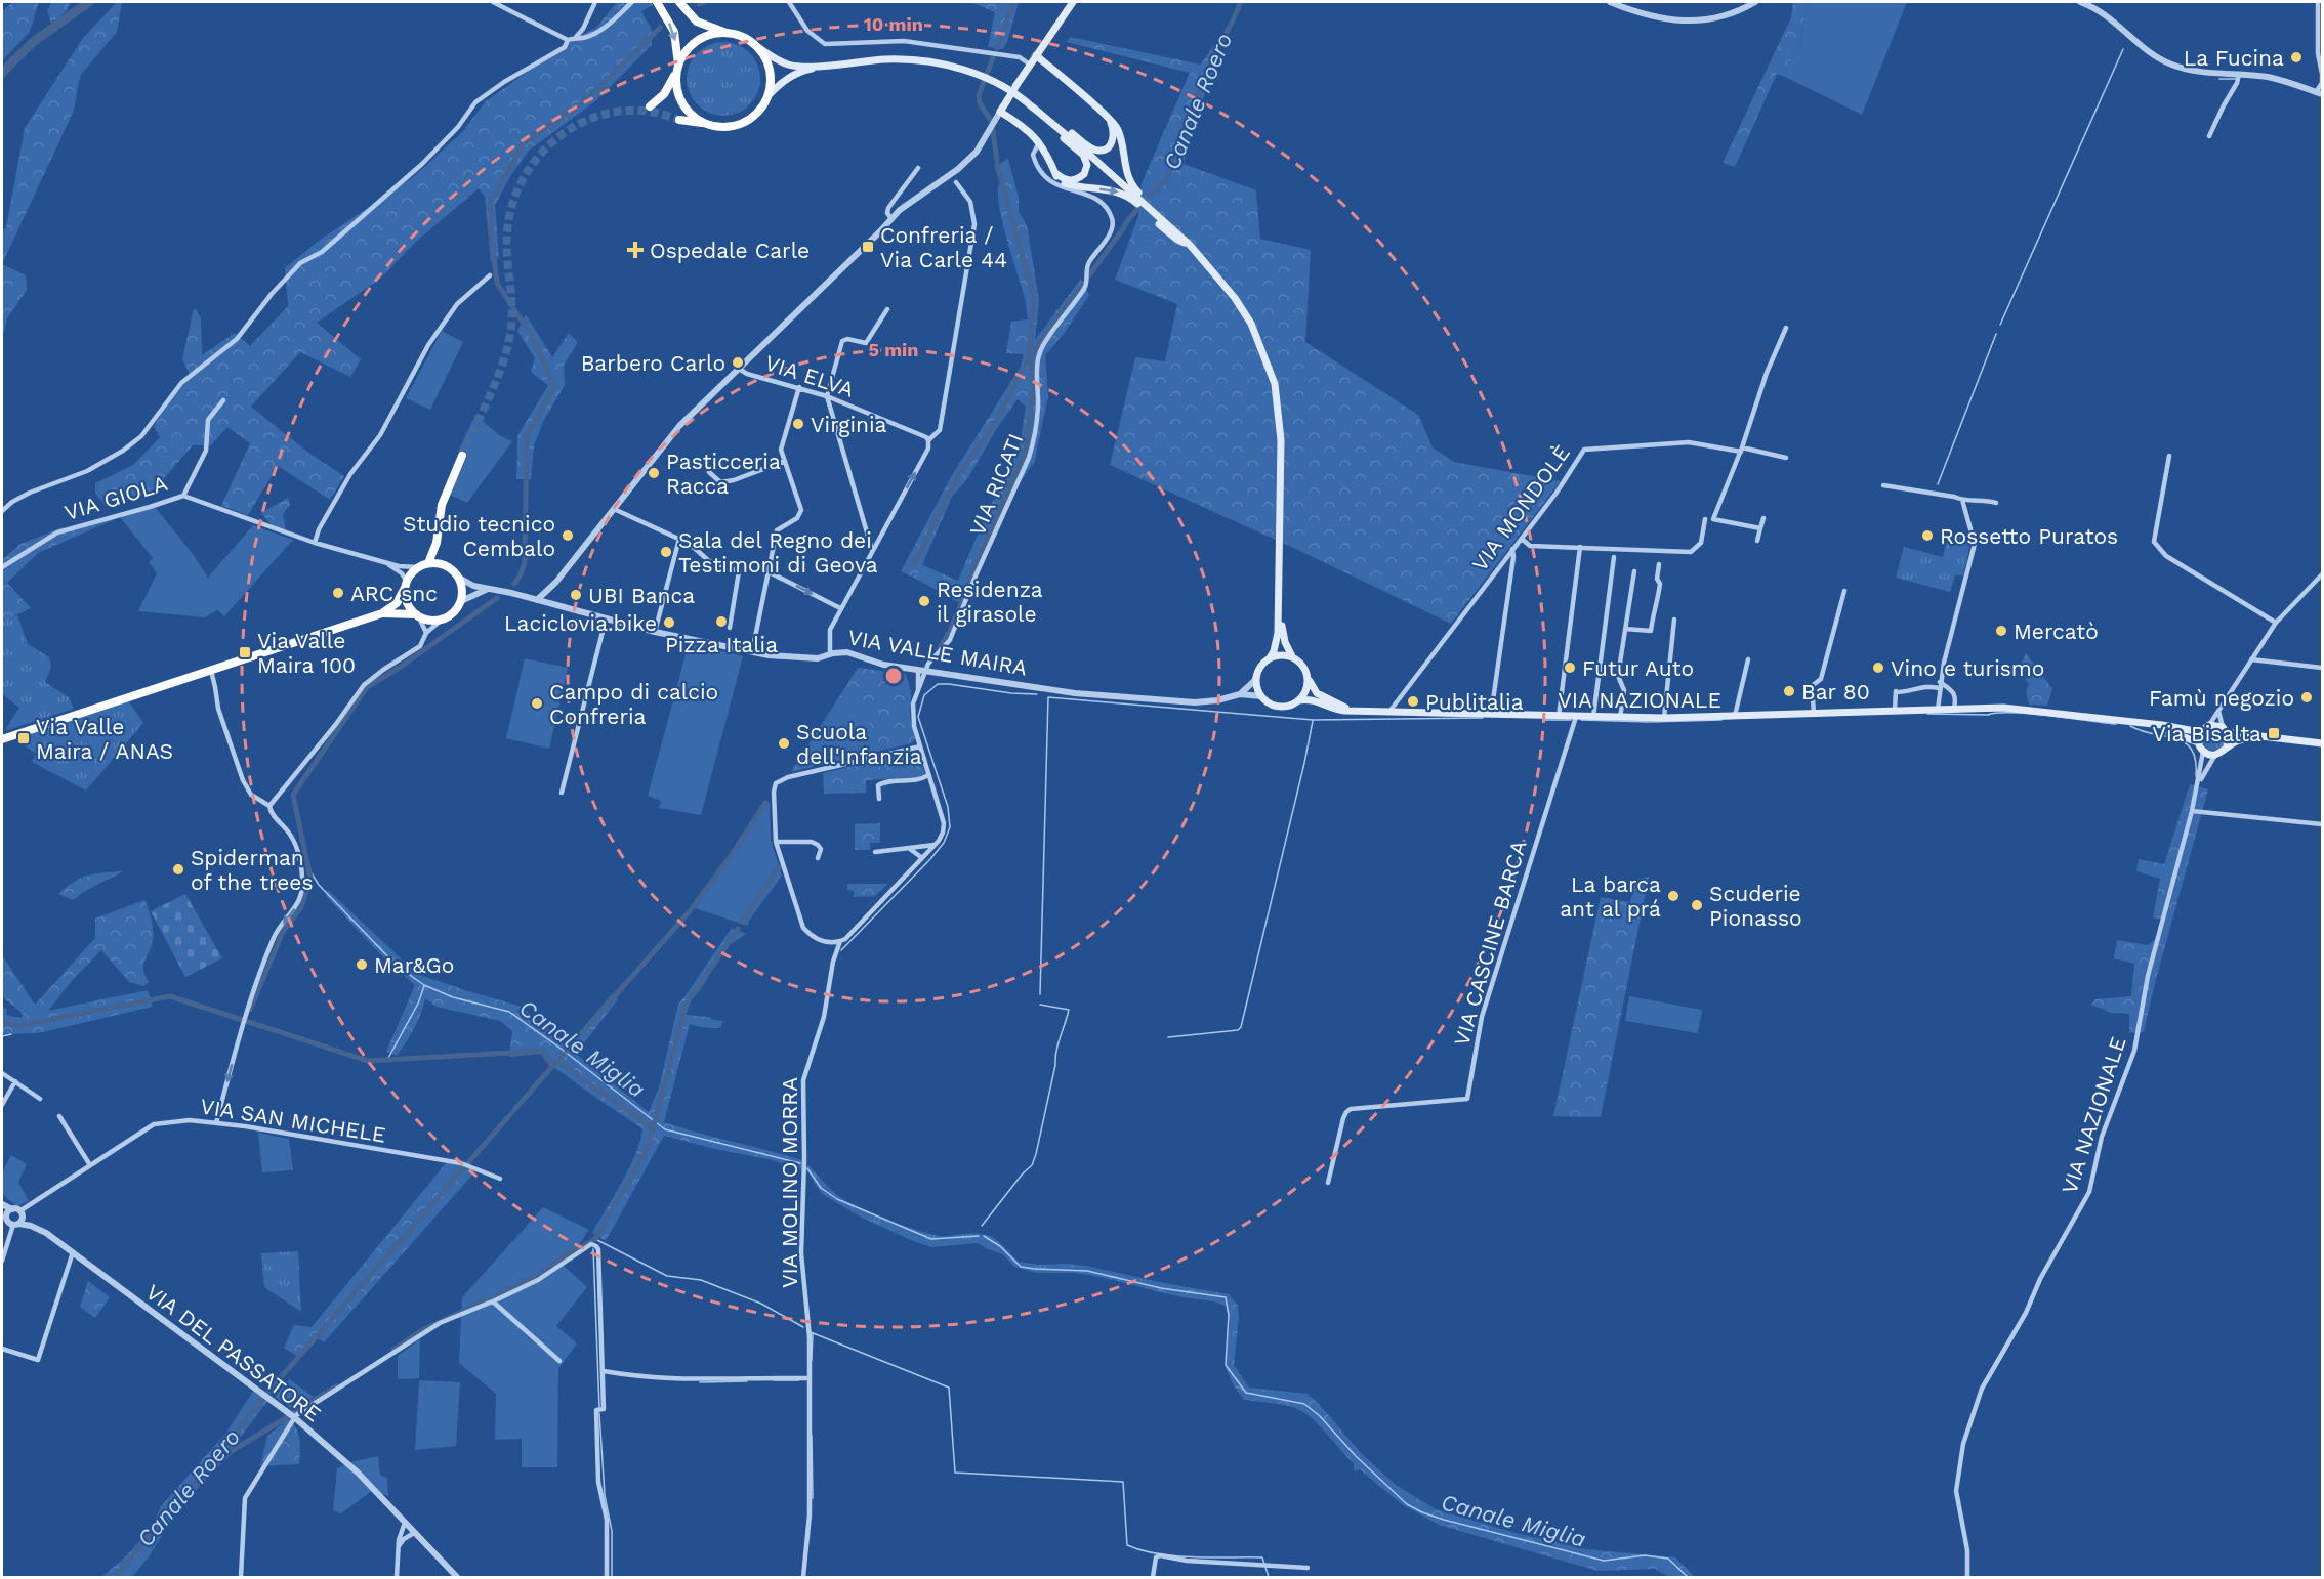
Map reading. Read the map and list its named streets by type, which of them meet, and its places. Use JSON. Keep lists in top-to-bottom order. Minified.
{"streets":{"main road":["VIA NAZIONALE"],"street":["VIA ELVA","VIA RICATI","VIA GIOLA","VIA MONDOLÈ","VIA VALLE MAIRA","VIA CASCINE BARCA","VIA SAN MICHELE","VIA MOLINO MORRA","VIA DEL PASSATORE"]},"crossings":[["VIA RICATI","VIA VALLE MAIRA"],["VIA RICATI","VIA MOLINO MORRA"],["VIA GIOLA","VIA VALLE MAIRA"],["VIA MONDOLÈ","VIA NAZIONALE"],["VIA VALLE MAIRA","VIA MOLINO MORRA"],["VIA NAZIONALE","VIA CASCINE BARCA"],["VIA SAN MICHELE","VIA DEL PASSATORE"]],"water":["Canale Roero","Canale Miglia"],"places":{"other":["La Fucina","Barbero Carlo","Virginia","Pasticceria Racca","Studio tecnico Cembalo","Rossetto Puratos","Sala del Regno dei Testimoni di Geova","ARC snc","UBI Banca","Residenza il girasole","Pizza Italia","Laciclovia.bike","Mercatò","Futur Auto","Vino e turismo","Bar 80","Famù negozio","Publitalia","Campo di calcio Confreria","Scuola dell'Infanzia","Spiderman of the trees","La barca ant al prá","Scuderie Pionasso","Mar&Go"],"transit":["Confreria / Via Carle 44","Via Valle Maira 100","Via Bisalta","Via Valle Maira / ANAS"],"health":["Ospedale Carle"]},"rings":["10 min","5 min"]}
